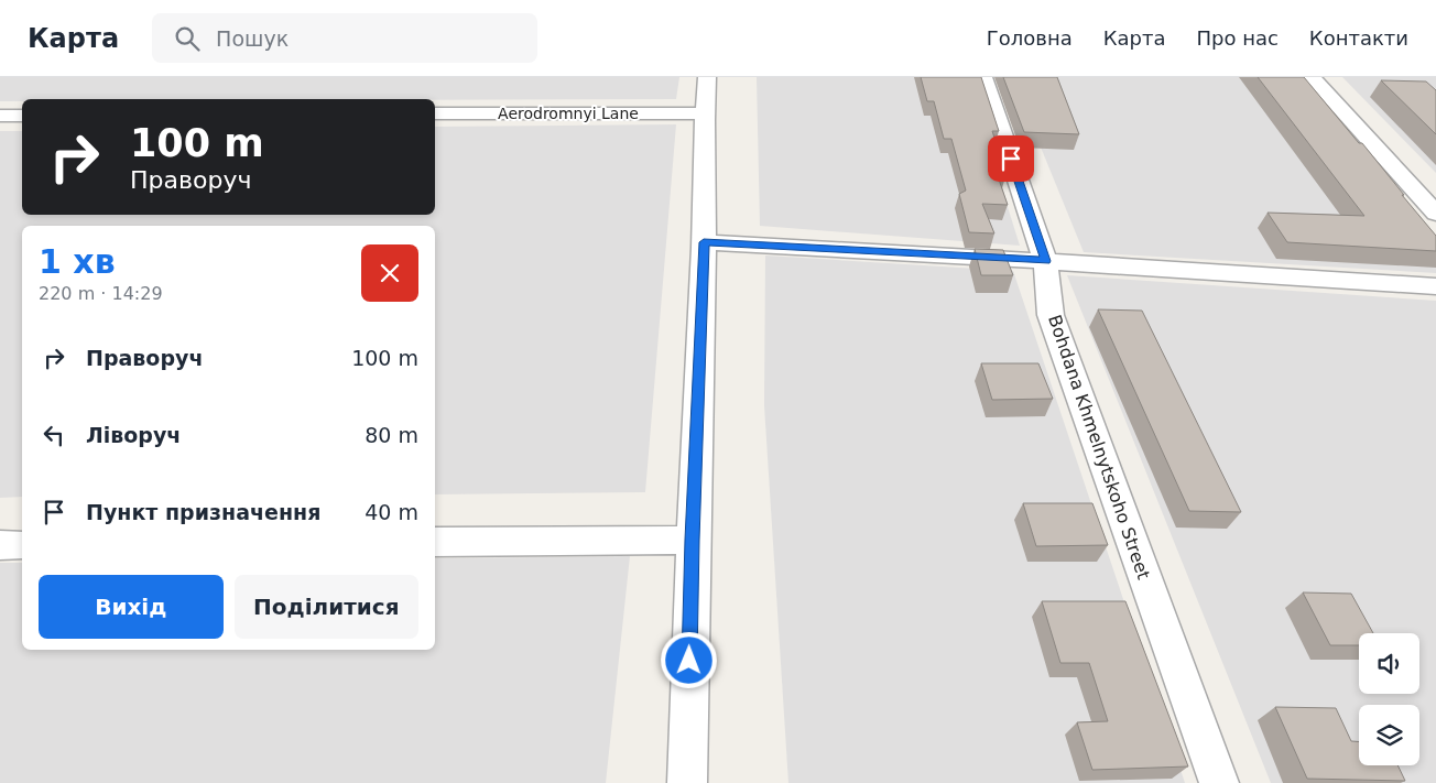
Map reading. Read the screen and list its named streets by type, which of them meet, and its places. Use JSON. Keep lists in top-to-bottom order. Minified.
{"streets":{"street":["Aerodromnyi Lane","Bohdana Khmelnytskoho Street"]},"page":{"header":"Карта","search":"Пошук","nav":["Головна","Карта","Про нас","Контакти"],"turn":["100 m","Праворуч"],"heading":["1 хв","220 m · 14:29"],"list":[{"name":"Праворуч","value":"100 m"},{"name":"Ліворуч","value":"80 m"},{"name":"Пункт призначення","value":"40 m"}],"buttons":["Вихід","Поділитися"]}}
